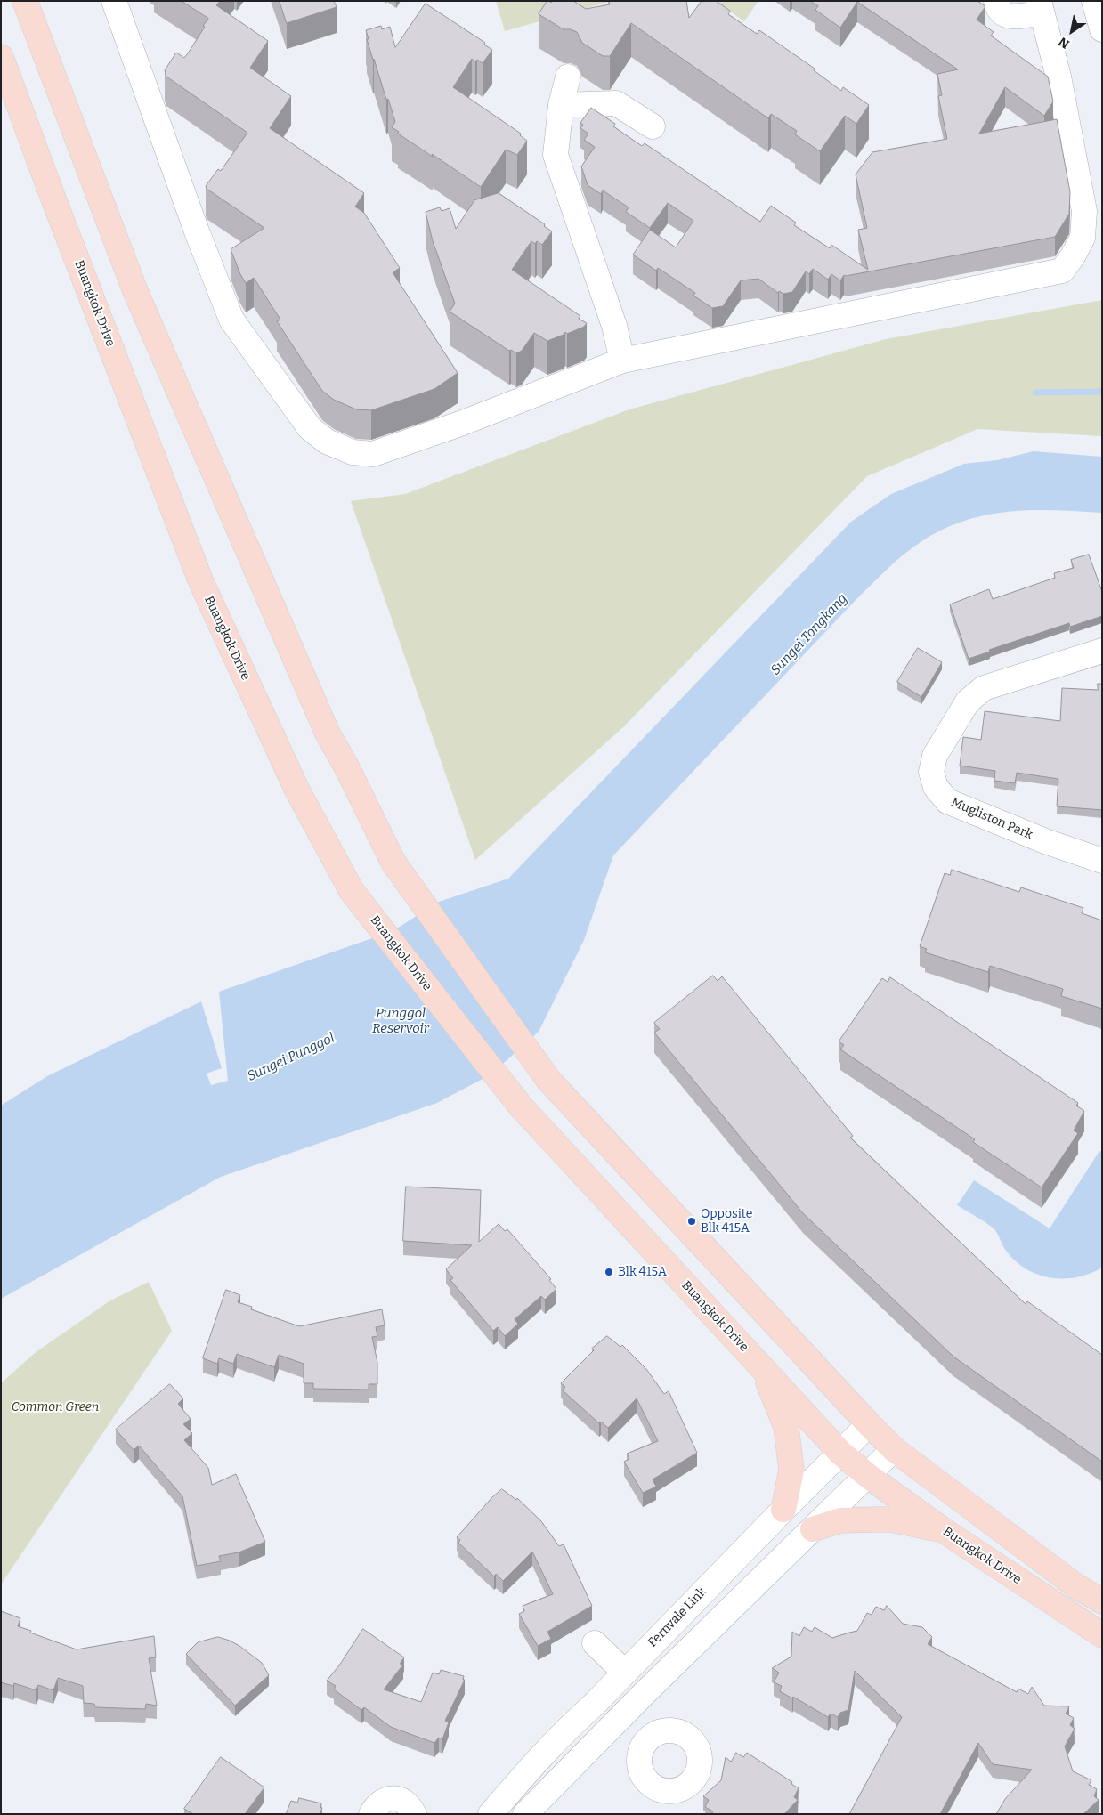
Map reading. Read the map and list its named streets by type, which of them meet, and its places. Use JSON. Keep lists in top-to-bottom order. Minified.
{"streets":{"main road":["Buangkok Drive"],"street":["Mugliston Park","Fernvale Link"]},"crossings":[["Buangkok Drive","Fernvale Link"]],"water":["Sungei Tongkang","Punggol Reservoir","Sungei Punggol"],"parks":["Common Green"],"places":["Opposite Blk 415A","Blk 415A"],"north":"bottom left"}
